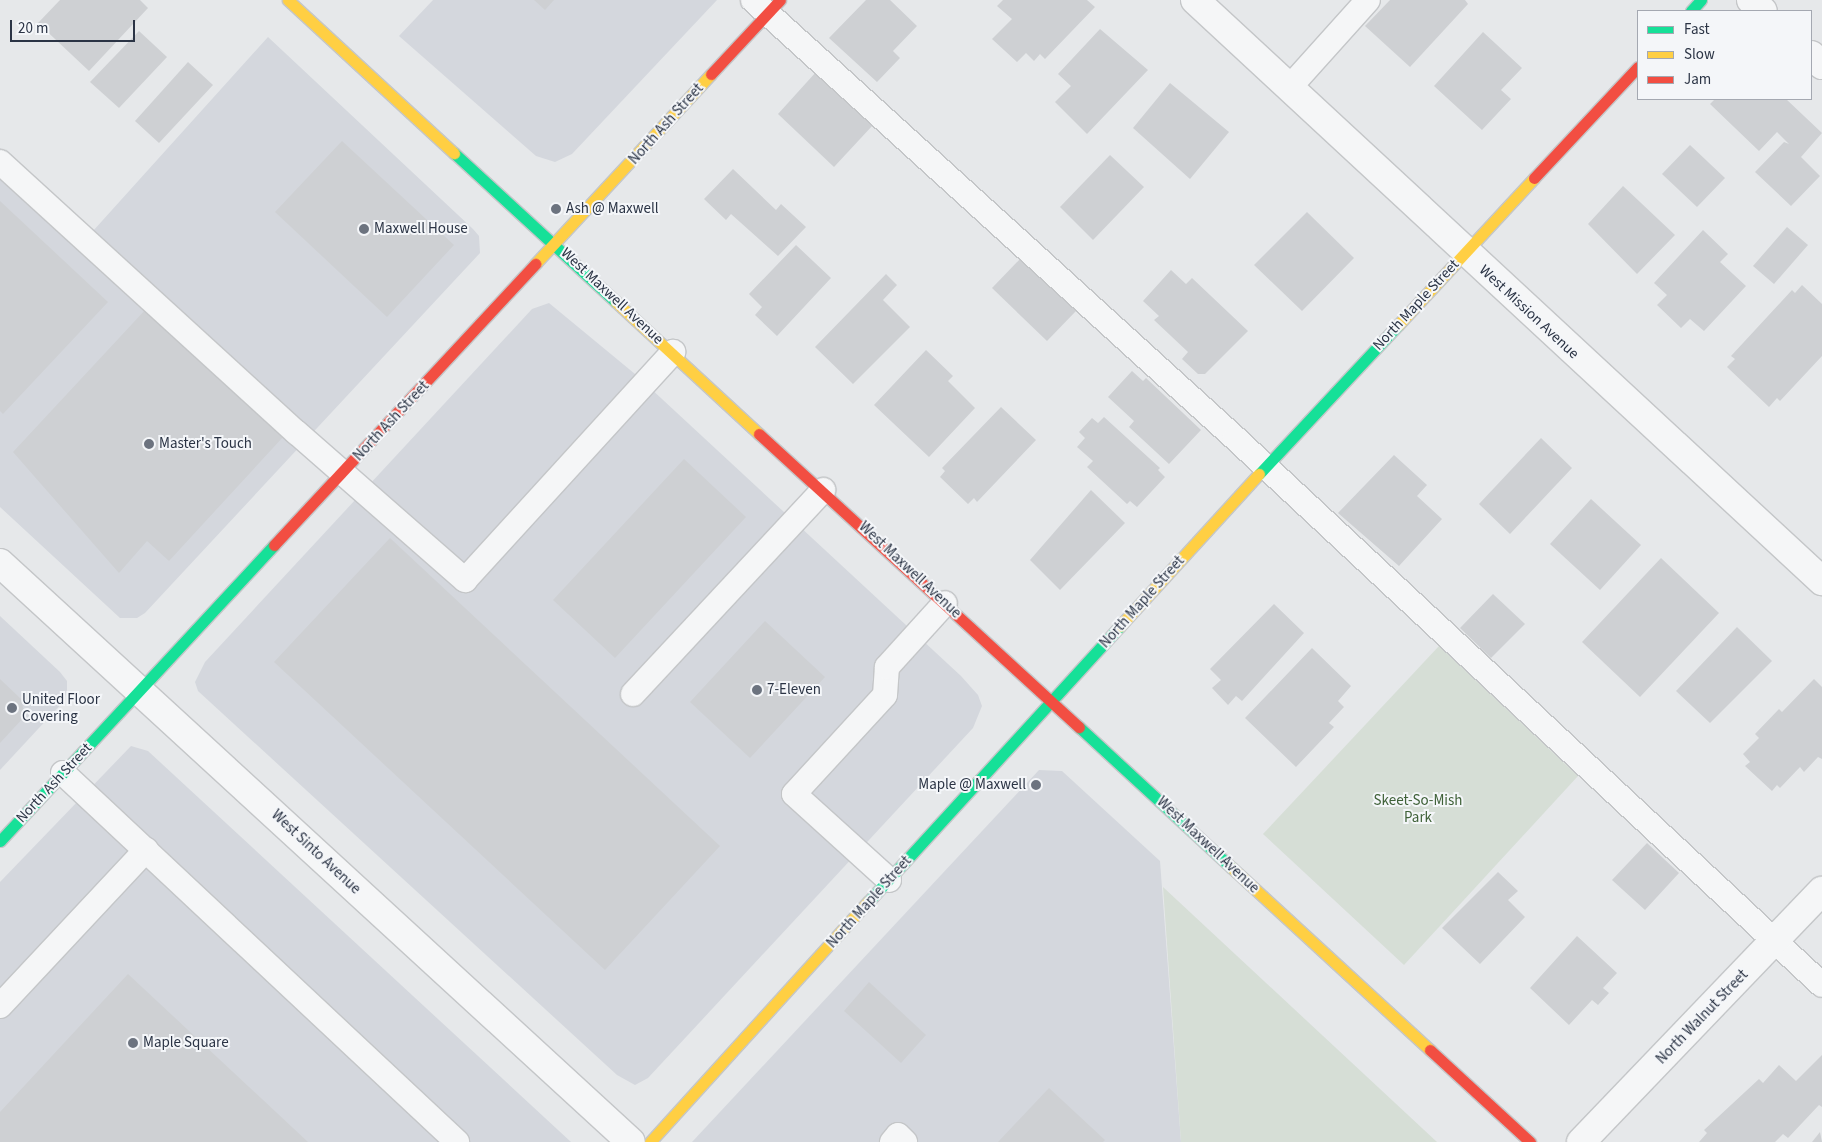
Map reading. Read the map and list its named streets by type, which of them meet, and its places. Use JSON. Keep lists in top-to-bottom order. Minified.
{"streets":{"main road":["North Ash Street","West Maxwell Avenue","North Maple Street"],"street":["West Mission Avenue","West Sinto Avenue","North Walnut Street"]},"crossings":[["North Ash Street","West Maxwell Avenue"],["North Ash Street","West Sinto Avenue"],["West Maxwell Avenue","North Maple Street"],["North Maple Street","West Mission Avenue"]],"parks":["Skeet-So-Mish Park"],"places":["Ash @ Maxwell","Maxwell House","Master's Touch","7-Eleven","United Floor Covering","Maple @ Maxwell","Maple Square"],"legend":["Fast","Slow","Jam"],"scale_bar":"20 m"}
